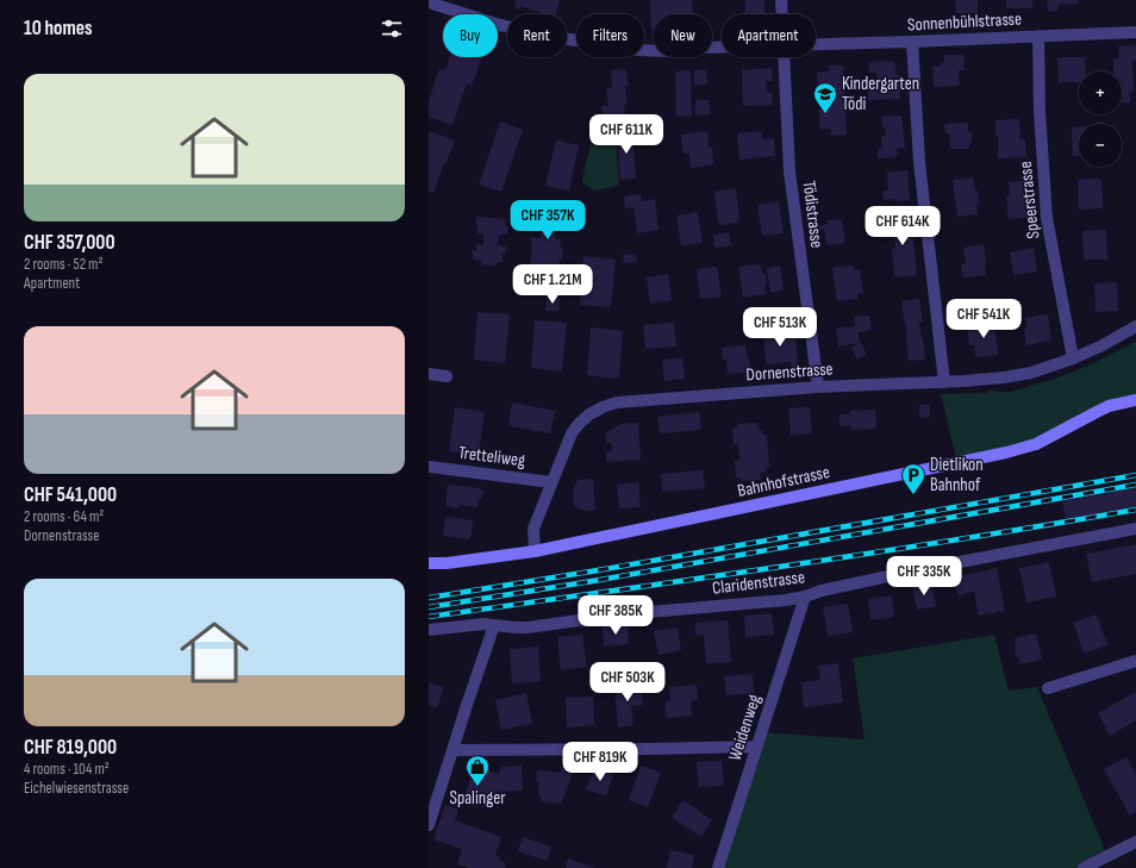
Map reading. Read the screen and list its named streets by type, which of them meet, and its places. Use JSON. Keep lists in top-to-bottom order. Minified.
{"streets":{"street":["Sonnenbühlstrasse","Speerstrasse","Tödistrasse","Dornenstrasse","Tretteliweg","Bahnhofstrasse","Claridenstrasse","Weidenweg"]},"crossings":[["Sonnenbühlstrasse","Speerstrasse"],["Speerstrasse","Dornenstrasse"],["Tödistrasse","Dornenstrasse"],["Dornenstrasse","Tretteliweg"],["Dornenstrasse","Bahnhofstrasse"],["Claridenstrasse","Weidenweg"]],"places":{"school or university":["Kindergarten Tödi"],"parking":["Dietlikon Bahnhof"],"shop":["Spalinger"]},"page":{"heading":"10 homes","chip":["Buy","Rent","Filters","New","Apartment"],"list":[{"name":"CHF 357,000","note":"2 rooms · 52 m² · Apartment"},{"name":"CHF 541,000","note":"2 rooms · 64 m² · Dornenstrasse"},{"name":"CHF 819,000","note":"4 rooms · 104 m² · Eichelwiesenstrasse"}],"map_buttons":["+","−"],"price":["CHF 611K","CHF 357K","CHF 614K","CHF 1.21M","CHF 541K","CHF 513K","CHF 335K","CHF 385K","CHF 503K","CHF 819K"]}}
